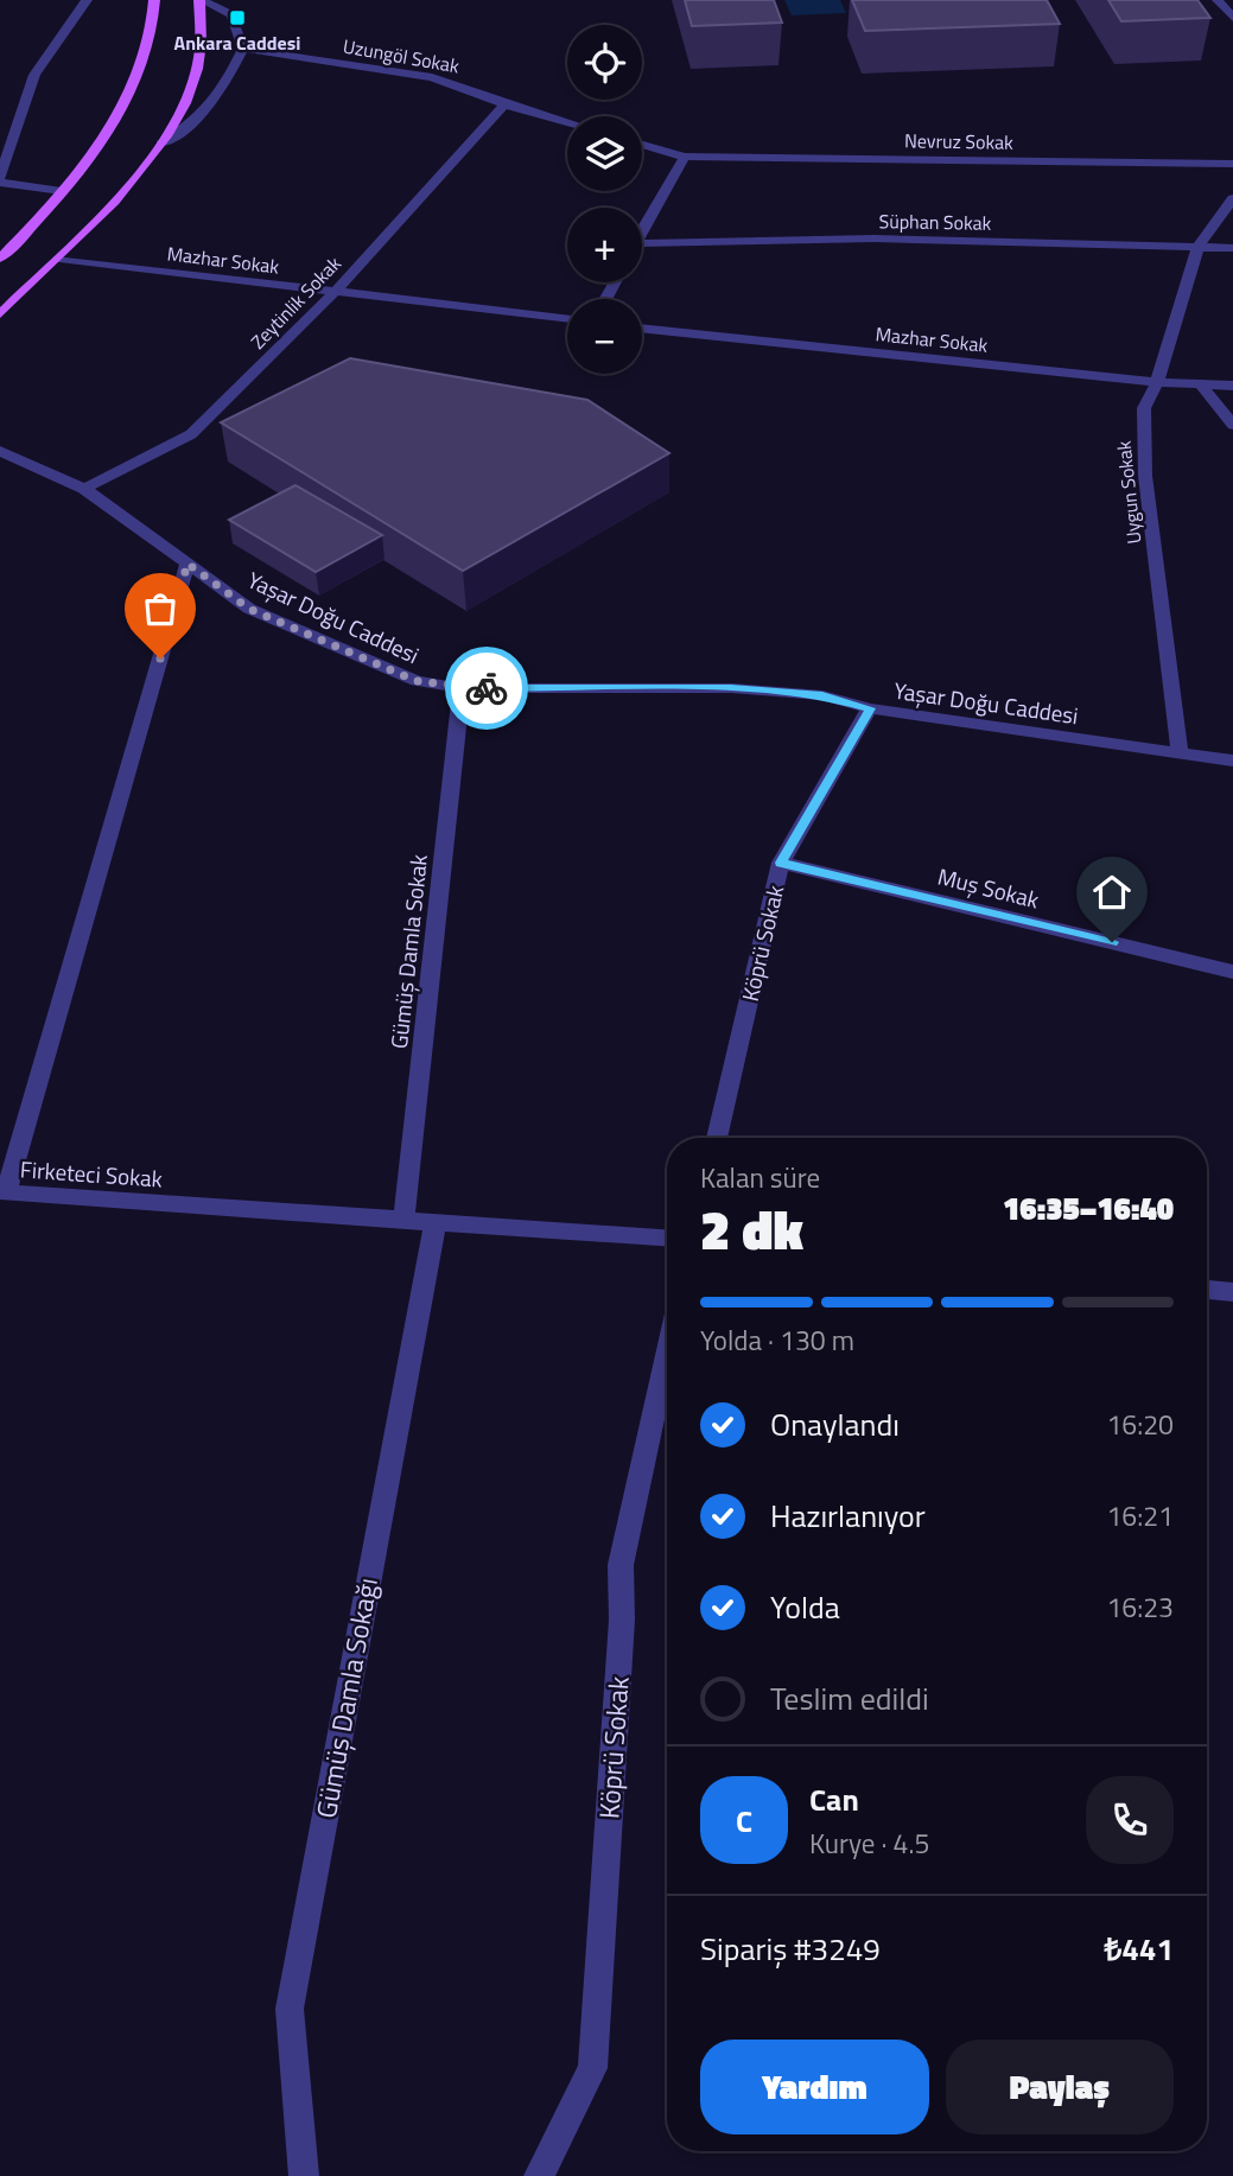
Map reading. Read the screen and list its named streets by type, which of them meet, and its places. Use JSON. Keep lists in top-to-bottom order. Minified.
{"streets":{"street":["Uzungöl Sokak","Nevruz Sokak","Süphan Sokak","Mazhar Sokak","Zeytinlik Sokak","Uygun Sokak","Yaşar Doğu Caddesi","Muş Sokak","Köprü Sokak","Gümüş Damla Sokak","Firketeci Sokak","Gümüş Damla Sokağı"]},"crossings":[["Uzungöl Sokak","Zeytinlik Sokak"],["Süphan Sokak","Uygun Sokak"],["Mazhar Sokak","Zeytinlik Sokak"],["Mazhar Sokak","Uygun Sokak"],["Zeytinlik Sokak","Yaşar Doğu Caddesi"],["Uygun Sokak","Yaşar Doğu Caddesi"],["Yaşar Doğu Caddesi","Köprü Sokak"],["Yaşar Doğu Caddesi","Gümüş Damla Sokak"],["Yaşar Doğu Caddesi","Firketeci Sokak"],["Muş Sokak","Köprü Sokak"],["Gümüş Damla Sokak","Firketeci Sokak"],["Firketeci Sokak","Gümüş Damla Sokağı"]],"places":{"transit":["Ankara Caddesi"]},"page":{"map_buttons":["+","−"],"heading":["2 dk","Kalan süre","16:35–16:40"],"panel":["Can","Kurye · 4.5","Sipariş #3249","₺441"],"bar":"Yolda · 130 m","list":[["Onaylandı","16:20"],["Hazırlanıyor","16:21"],["Yolda","16:23"],"Teslim edildi"],"round":"C","buttons":["Yardım","Paylaş"]}}
